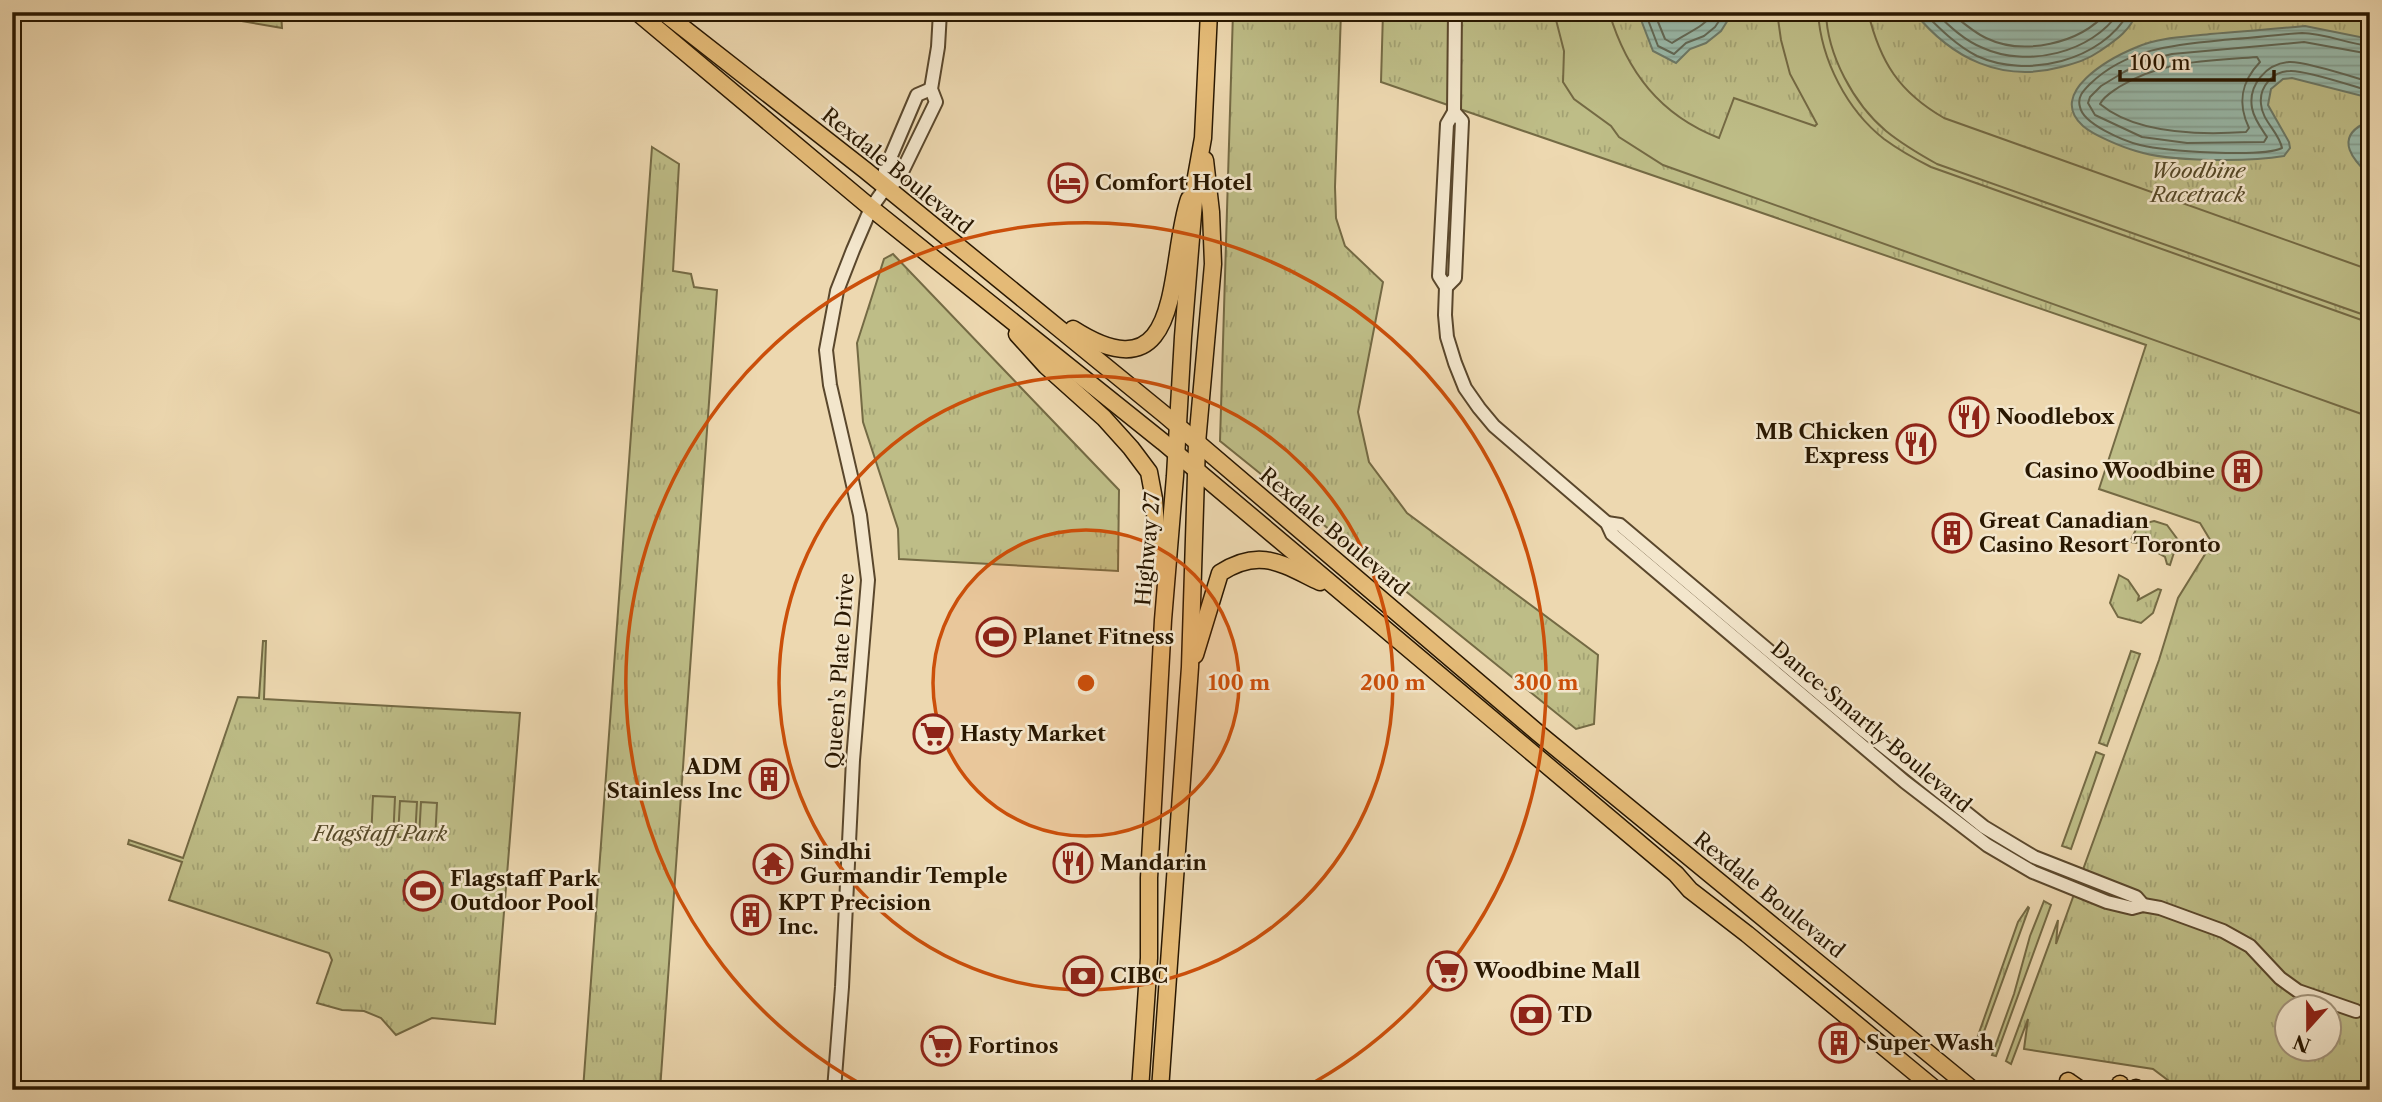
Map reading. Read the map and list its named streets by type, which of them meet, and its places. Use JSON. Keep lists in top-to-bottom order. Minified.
{"streets":{"main road":["Rexdale Boulevard","Highway 27"],"street":["Queen's Plate Drive","Dance Smartly Boulevard"]},"crossings":[["Rexdale Boulevard","Highway 27"],["Rexdale Boulevard","Queen's Plate Drive"]],"parks":["Woodbine Racetrack","Flagstaff Park"],"places":{"hotel":["Comfort Hotel"],"restaurant":["Noodlebox","MB Chicken Express","Mandarin"],"building":["Casino Woodbine","Great Canadian Casino Resort Toronto","ADM Stainless Inc","KPT Precision Inc.","Super Wash"],"sports":["Planet Fitness","Flagstaff Park Outdoor Pool"],"supermarket":["Hasty Market","Woodbine Mall","Fortinos"],"temple":["Sindhi Gurmandir Temple"],"bank":["CIBC","TD"]},"scale_bar":"100 m","north":"bottom","rings":["100 m","200 m","300 m"]}
